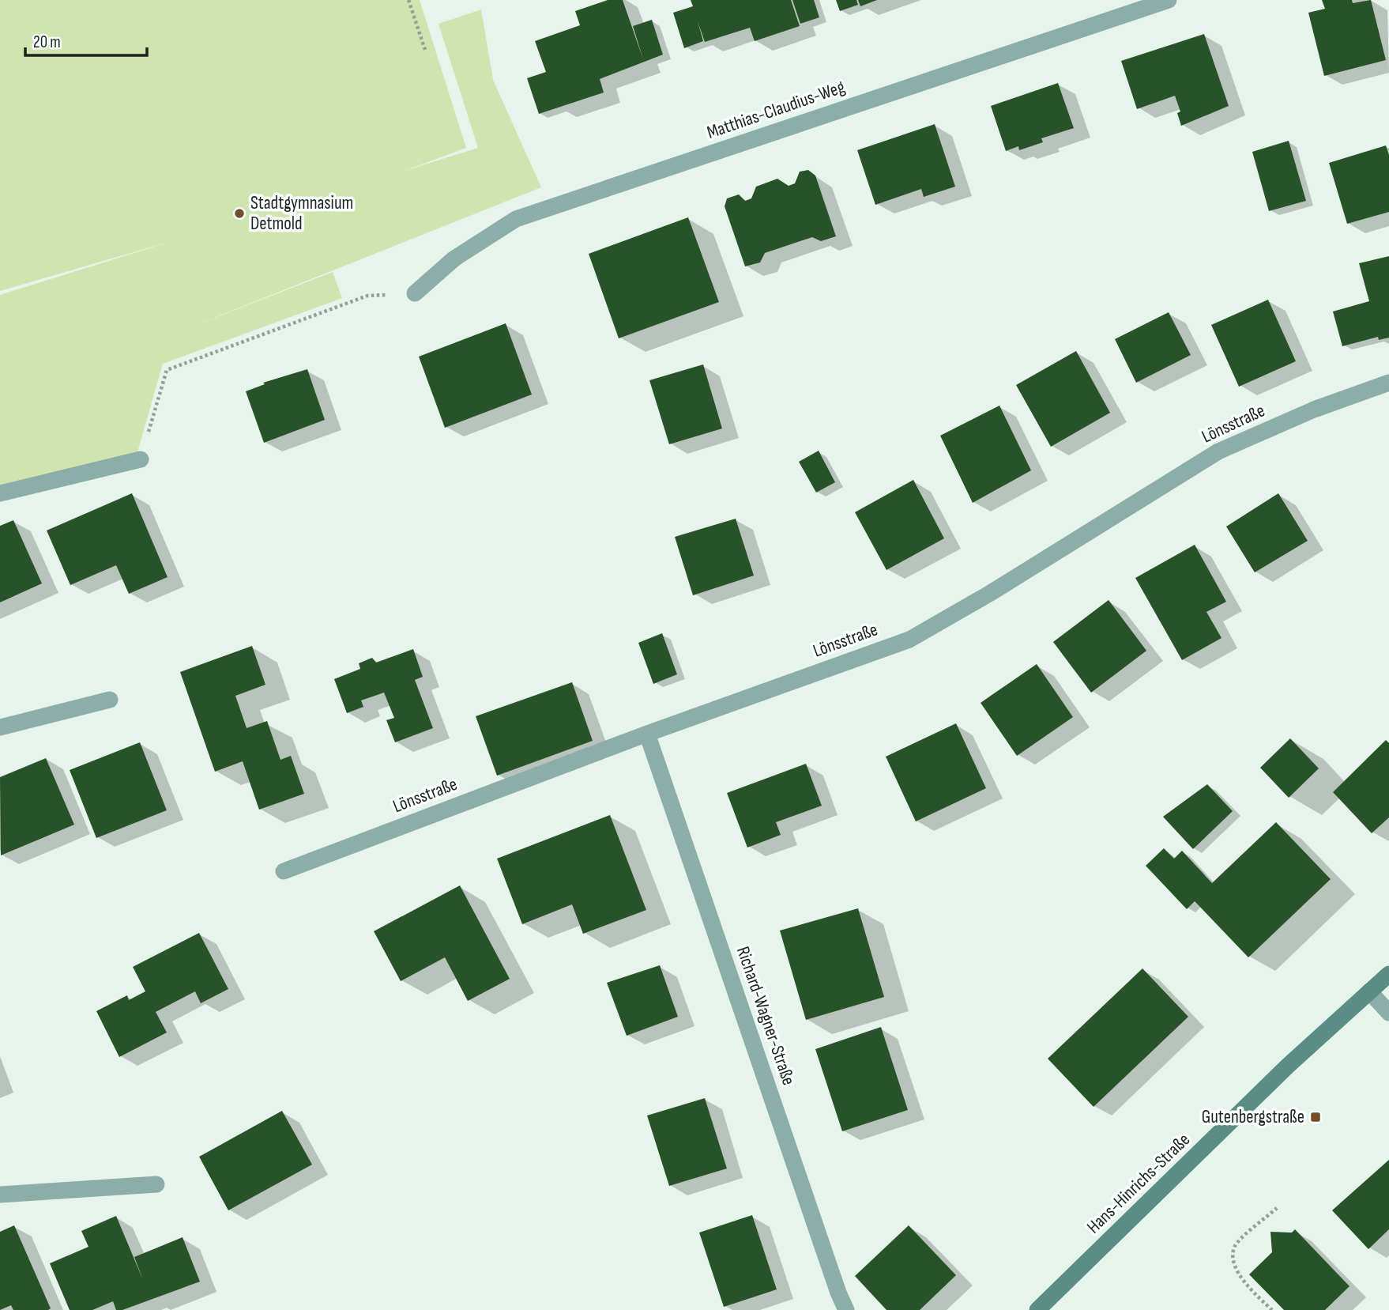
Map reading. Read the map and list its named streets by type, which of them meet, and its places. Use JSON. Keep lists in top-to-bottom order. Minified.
{"streets":{"main road":["Hans-Hinrichs-Straße"],"street":["Matthias-Claudius-Weg","Lönsstraße","Richard-Wagner-Straße"]},"crossings":[["Lönsstraße","Richard-Wagner-Straße"]],"places":{"other":["Stadtgymnasium Detmold"],"transit":["Gutenbergstraße"]},"scale_bar":"20 m"}
